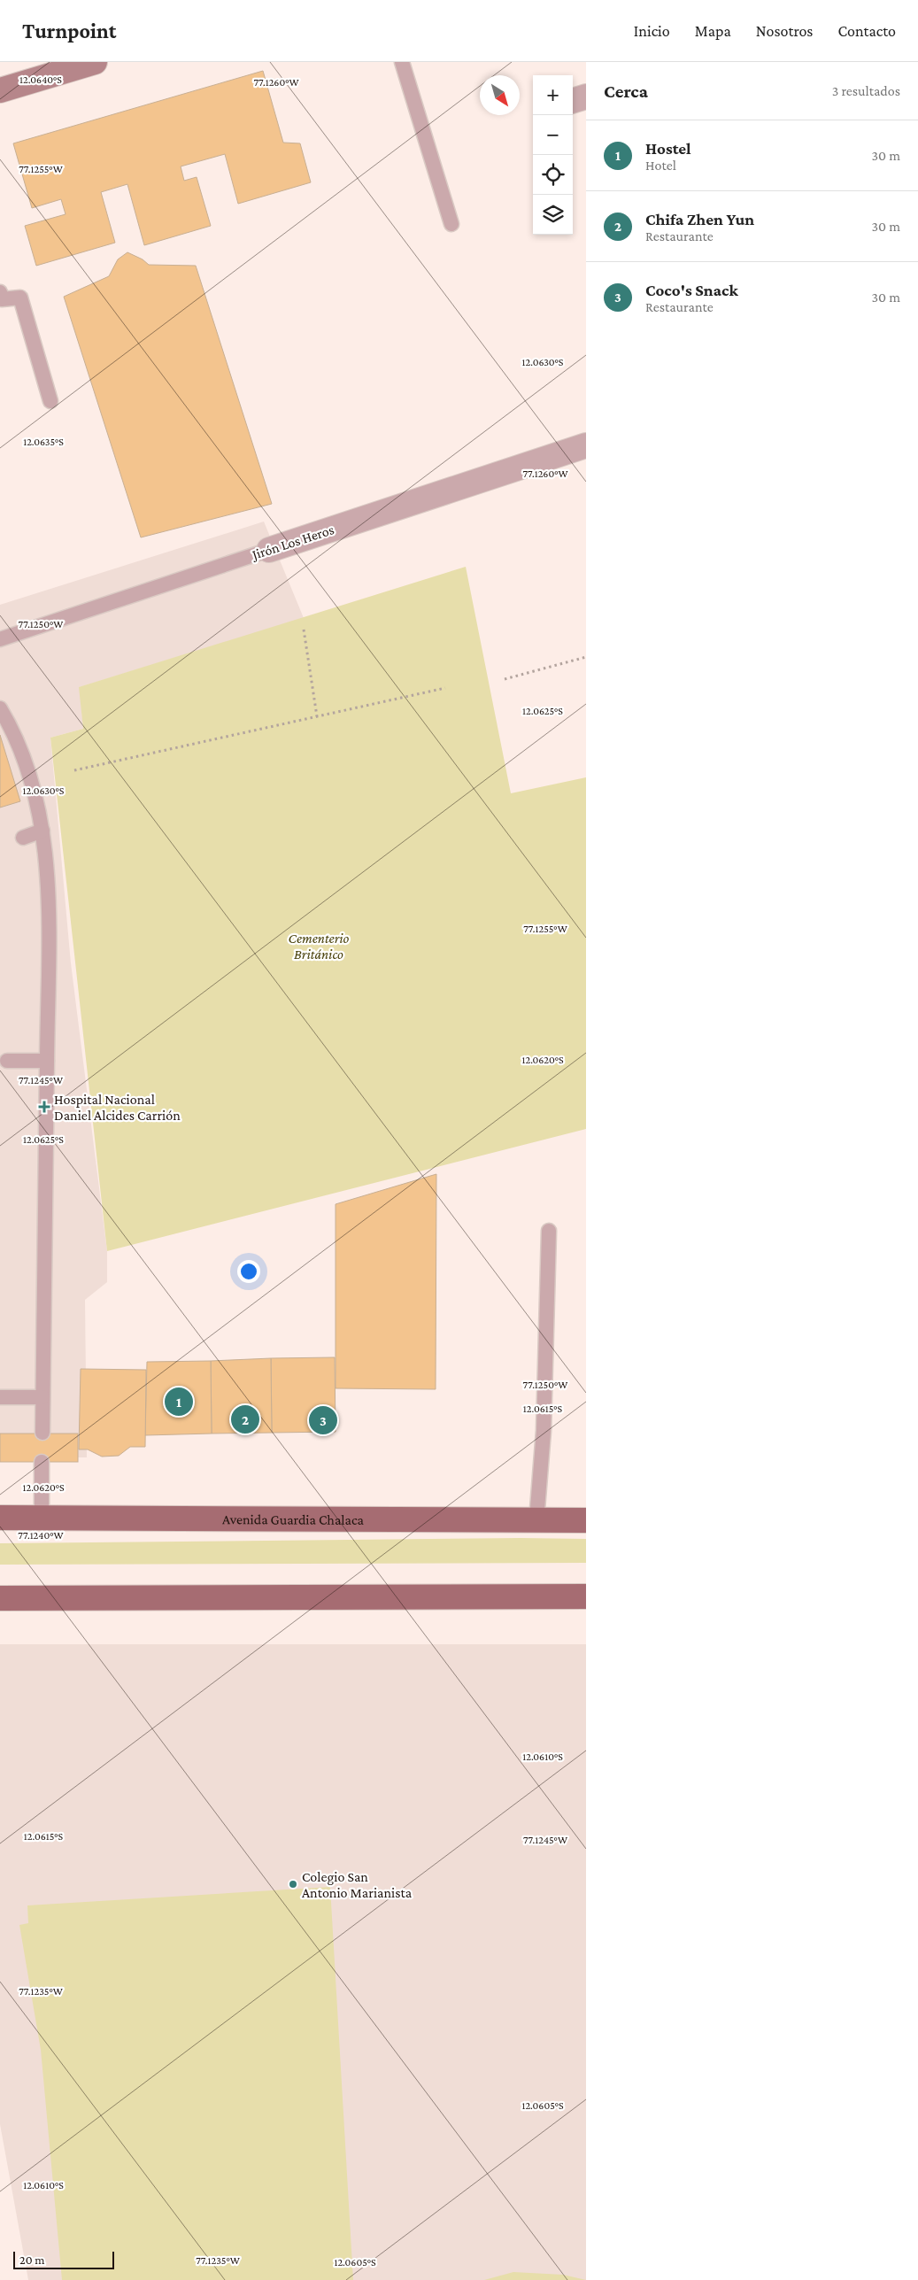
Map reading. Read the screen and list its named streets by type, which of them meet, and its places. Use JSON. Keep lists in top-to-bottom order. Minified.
{"streets":{"main road":["Avenida Guardia Chalaca"],"street":["Jirón Los Heros"]},"parks":["Cementerio Británico"],"places":{"health":["Hospital Nacional Daniel Alcides Carrión"],"other":["Colegio San Antonio Marianista"]},"scale_bar":"20 m","north":"bottom right","page":{"header":"Turnpoint","nav":["Inicio","Mapa","Nosotros","Contacto"],"heading":["Cerca","3 resultados"],"map_buttons":["+","−"],"list":[{"mark":"1","name":"Hostel","note":"Hotel","value":"30 m"},{"mark":"2","name":"Chifa Zhen Yun","note":"Restaurante","value":"30 m"},{"mark":"3","name":"Coco's Snack","note":"Restaurante","value":"30 m"}],"pins":["1","2","3"],"scale":"20 m"},"coordinates":["12.0640°S","77.1260°W","77.1255°W","12.0630°S","12.0635°S","77.1250°W","12.0625°S","12.0620°S","77.1245°W","12.0615°S","77.1240°W","12.0610°S","77.1235°W","12.0605°S"]}
